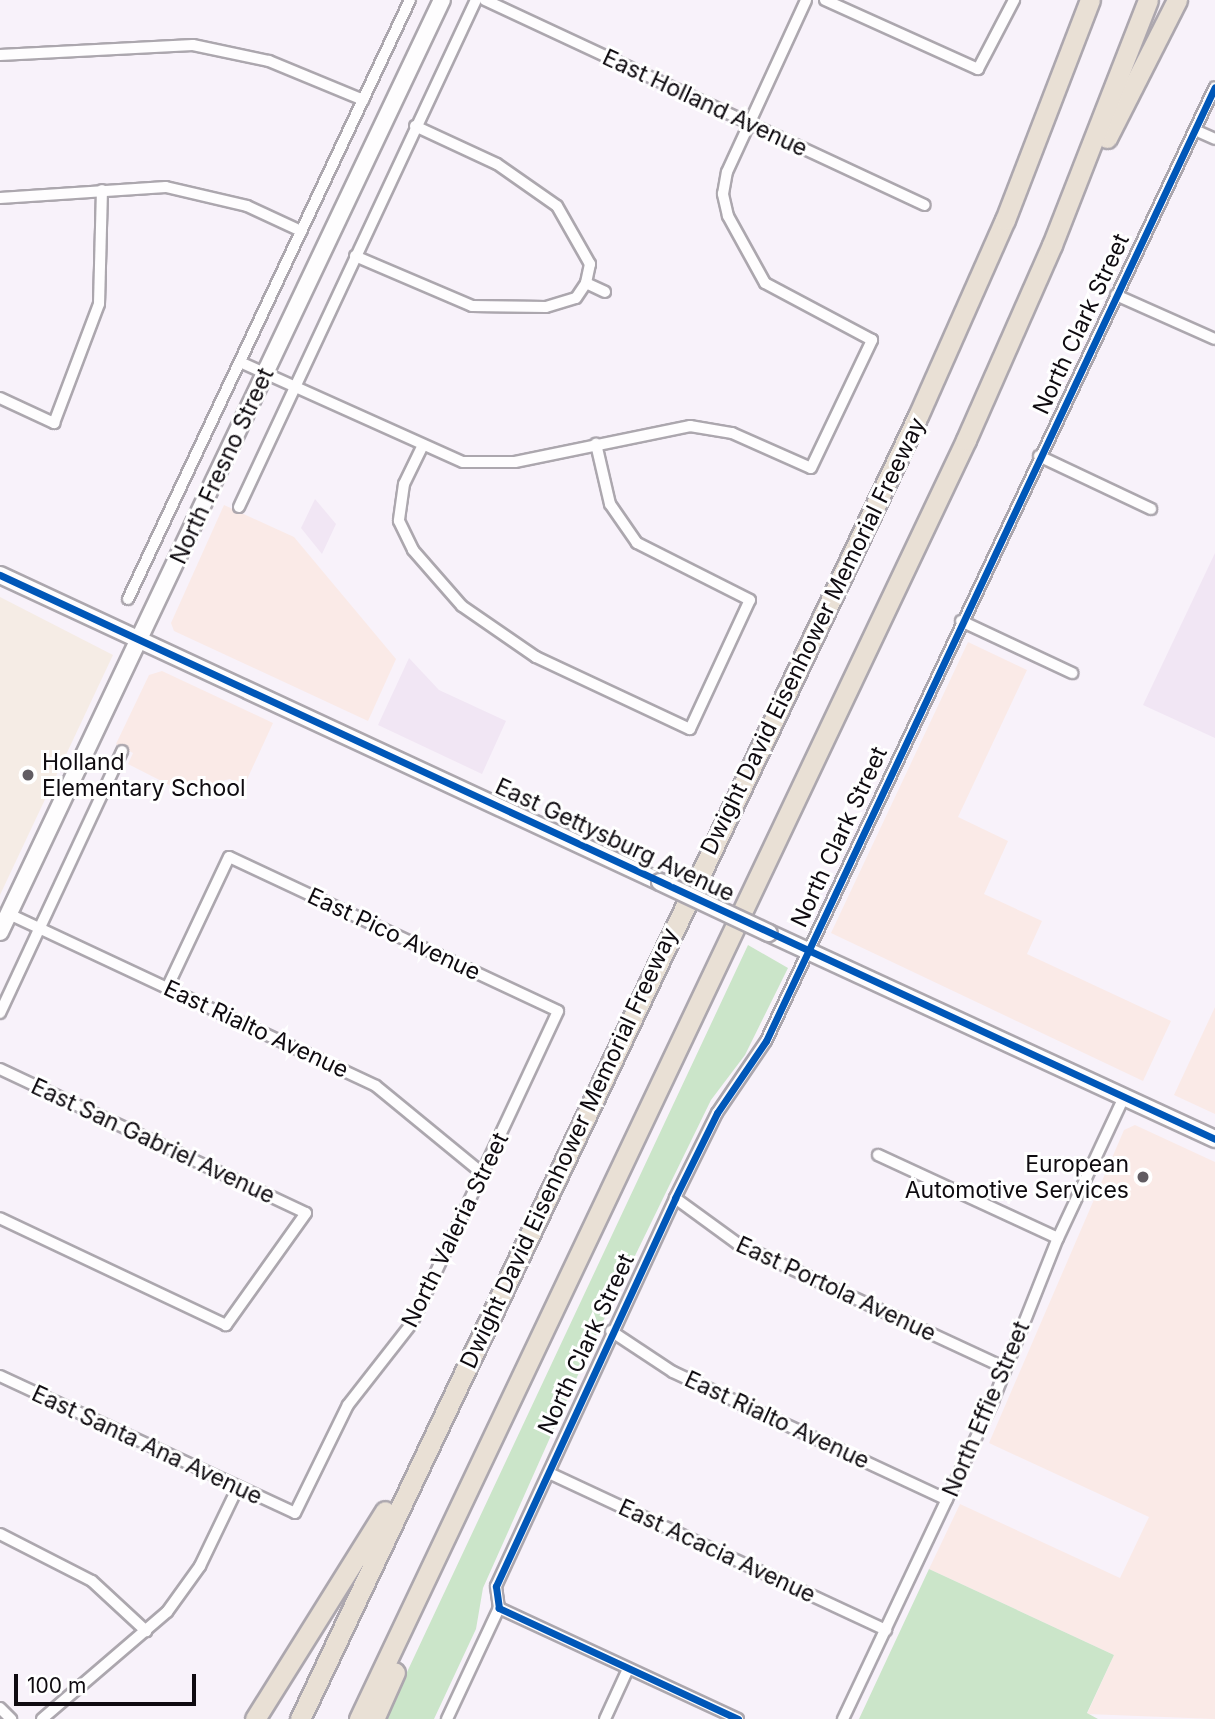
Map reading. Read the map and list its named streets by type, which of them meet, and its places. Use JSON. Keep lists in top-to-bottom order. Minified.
{"streets":{"highway":["Dwight David Eisenhower Memorial Freeway"],"street":["East Holland Avenue","North Clark Street","North Fresno Street","East Gettysburg Avenue","East Pico Avenue","East Rialto Avenue","East San Gabriel Avenue","North Valeria Street","East Portola Avenue","North Effie Street","East Santa Ana Avenue","East Acacia Avenue"]},"crossings":[["North Clark Street","East Gettysburg Avenue"],["North Clark Street","East Rialto Avenue"],["North Clark Street","East Portola Avenue"],["North Clark Street","East Acacia Avenue"],["North Fresno Street","East Gettysburg Avenue"],["North Fresno Street","East Rialto Avenue"],["East Gettysburg Avenue","North Effie Street"],["East Pico Avenue","East Rialto Avenue"],["East Pico Avenue","North Valeria Street"],["East Rialto Avenue","North Valeria Street"],["East Rialto Avenue","North Effie Street"],["North Valeria Street","East Santa Ana Avenue"],["East Portola Avenue","North Effie Street"],["North Effie Street","East Acacia Avenue"]],"places":["Holland Elementary School","European Automotive Services"],"scale_bar":"100 m"}
